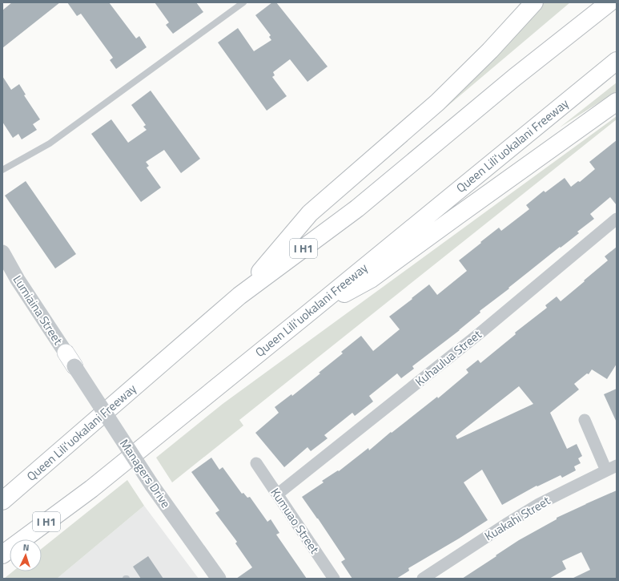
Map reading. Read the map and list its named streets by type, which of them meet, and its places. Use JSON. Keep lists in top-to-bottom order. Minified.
{"streets":{"highway":["Queen Liliʻuokalani Freeway","I H1"],"main road":["Lumiaina Street"],"street":["Kuhaulua Street","Managers Drive","Kuakahi Street","Kumuao Street"]},"crossings":[["Lumiaina Street","Managers Drive"],["Kuhaulua Street","Kumuao Street"]],"north":"top"}
